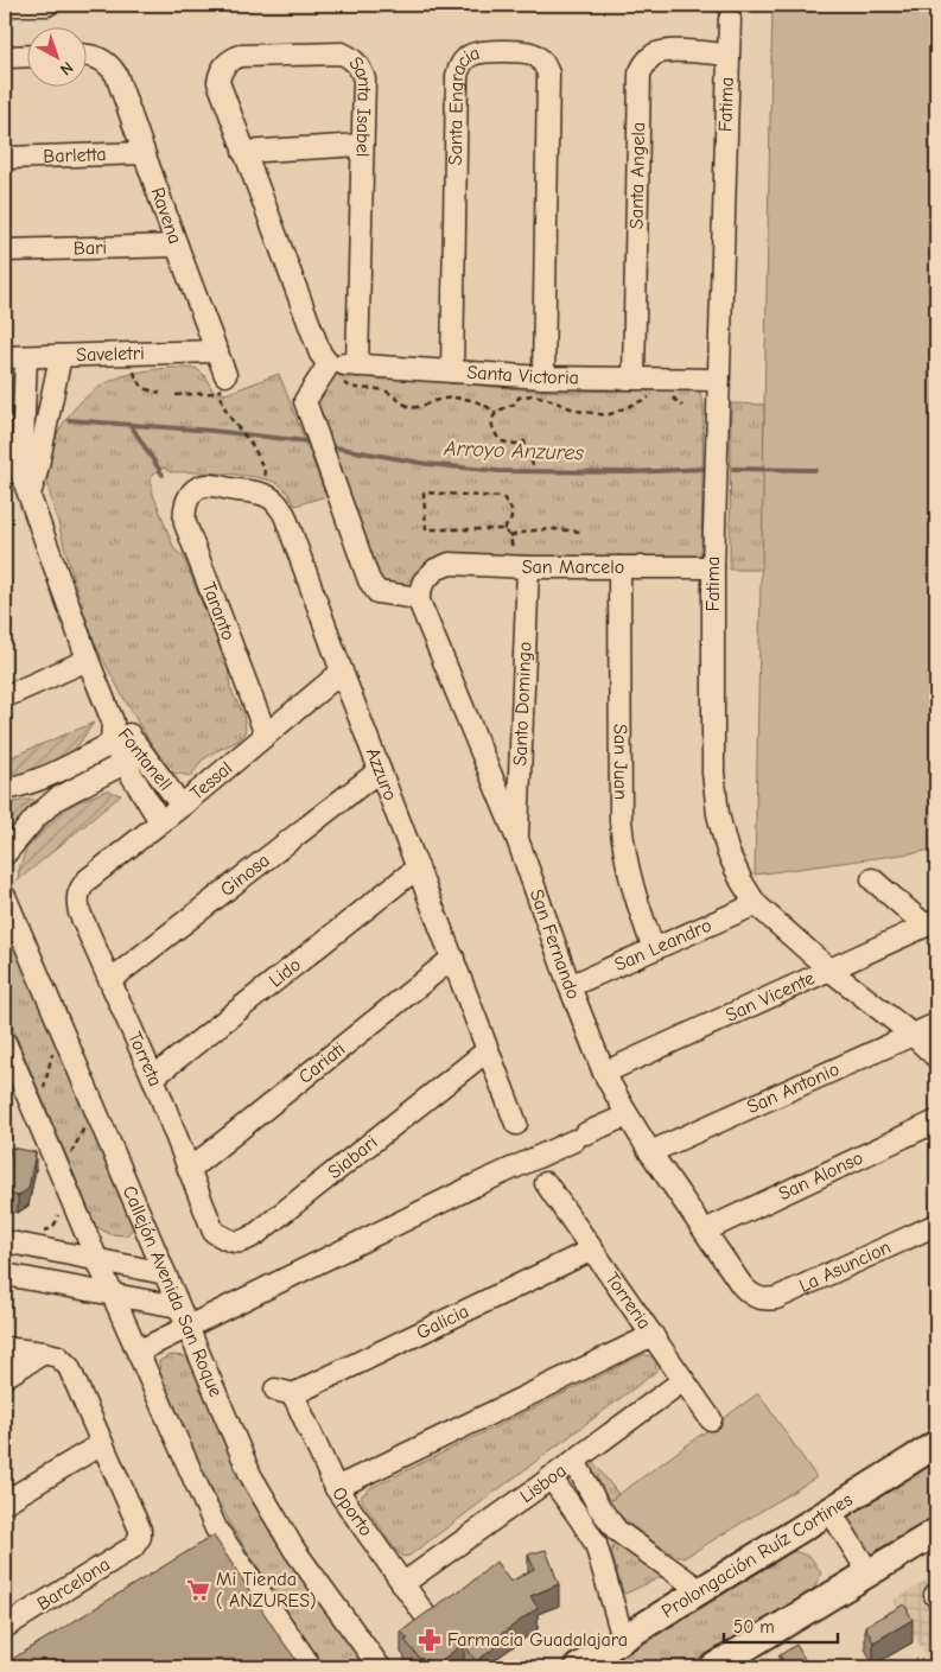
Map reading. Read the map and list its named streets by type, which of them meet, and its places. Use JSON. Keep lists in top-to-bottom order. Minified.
{"streets":{"main road":["Prolongación Ruíz Cortines"],"street":["Fatima","Santa Isabel","Santa Engracia","Barletta","Santa Angela","Ravena","Bari","Saveletri","Santa Victoria","San Marcelo","Taranto","Santo Domingo","Fontanell","San Juan","Azzuro","Tessal","Ginosa","San Fernando","San Leandro","Lido","San Vicente","Torreta","Cariati","San Antonio","Siabari","San Alonso","La Asuncion","Callejón Avenida San Roque","Torreria","Galicia","Lisboa","Oporto","Barcelona"]},"crossings":[["Fatima","Santa Angela"],["Fatima","Santa Victoria"],["Fatima","San Marcelo"],["Fatima","San Leandro"],["Fatima","San Vicente"],["Fatima","San Antonio"],["Santa Isabel","Santa Victoria"],["Santa Engracia","Santa Victoria"],["Barletta","Ravena"],["Santa Angela","Santa Victoria"],["Ravena","Bari"],["Ravena","Saveletri"],["San Marcelo","Santo Domingo"],["San Marcelo","San Juan"],["San Marcelo","San Fernando"],["Taranto","Azzuro"],["Taranto","Tessal"],["Santo Domingo","San Fernando"],["Fontanell","Tessal"],["San Juan","San Leandro"],["Azzuro","Tessal"],["Azzuro","Ginosa"],["Azzuro","Lido"],["Azzuro","Cariati"],["Azzuro","Siabari"],["Tessal","Torreta"],["Ginosa","Torreta"],["San Fernando","San Leandro"],["San Fernando","San Vicente"],["San Fernando","San Antonio"],["San Fernando","San Alonso"],["San Fernando","La Asuncion"],["Lido","Torreta"],["Torreta","Cariati"],["Torreta","Siabari"],["Torreria","Galicia"],["Torreria","Lisboa"],["Galicia","Oporto"],["Lisboa","Oporto"]],"water":["Arroyo Anzures"],"places":{"supermarket":["Mi Tienda ( ANZURES)"],"pharmacy":["Farmacia Guadalajara"]},"scale_bar":"50 m","north":"bottom right"}
